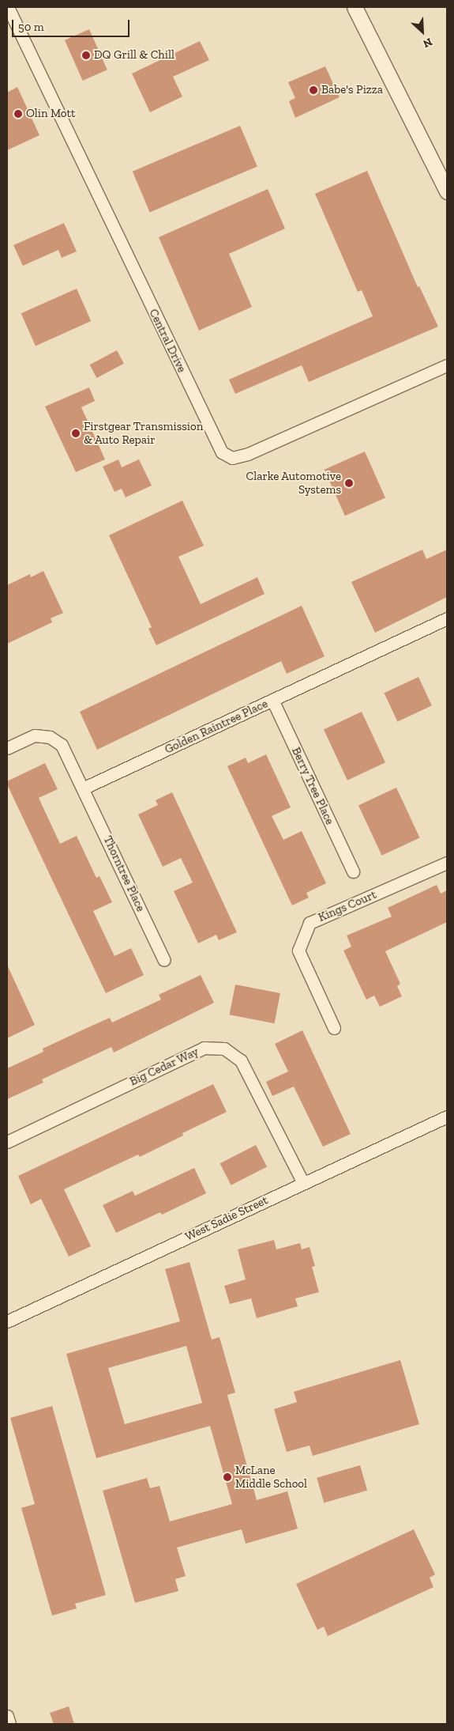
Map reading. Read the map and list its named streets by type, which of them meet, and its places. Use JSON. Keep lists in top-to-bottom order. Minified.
{"streets":{"street":["Central Drive","Golden Raintree Place","Berry Tree Place","Thorntree Place","Kings Court","Big Cedar Way","West Sadie Street"]},"crossings":[["Golden Raintree Place","Berry Tree Place"],["Golden Raintree Place","Thorntree Place"],["Big Cedar Way","West Sadie Street"]],"places":["DQ Grill & Chill","Babe's Pizza","Olin Mott","Firstgear Transmission & Auto Repair","Clarke Automotive Systems","McLane Middle School"],"scale_bar":"50 m","north":"bottom right"}
